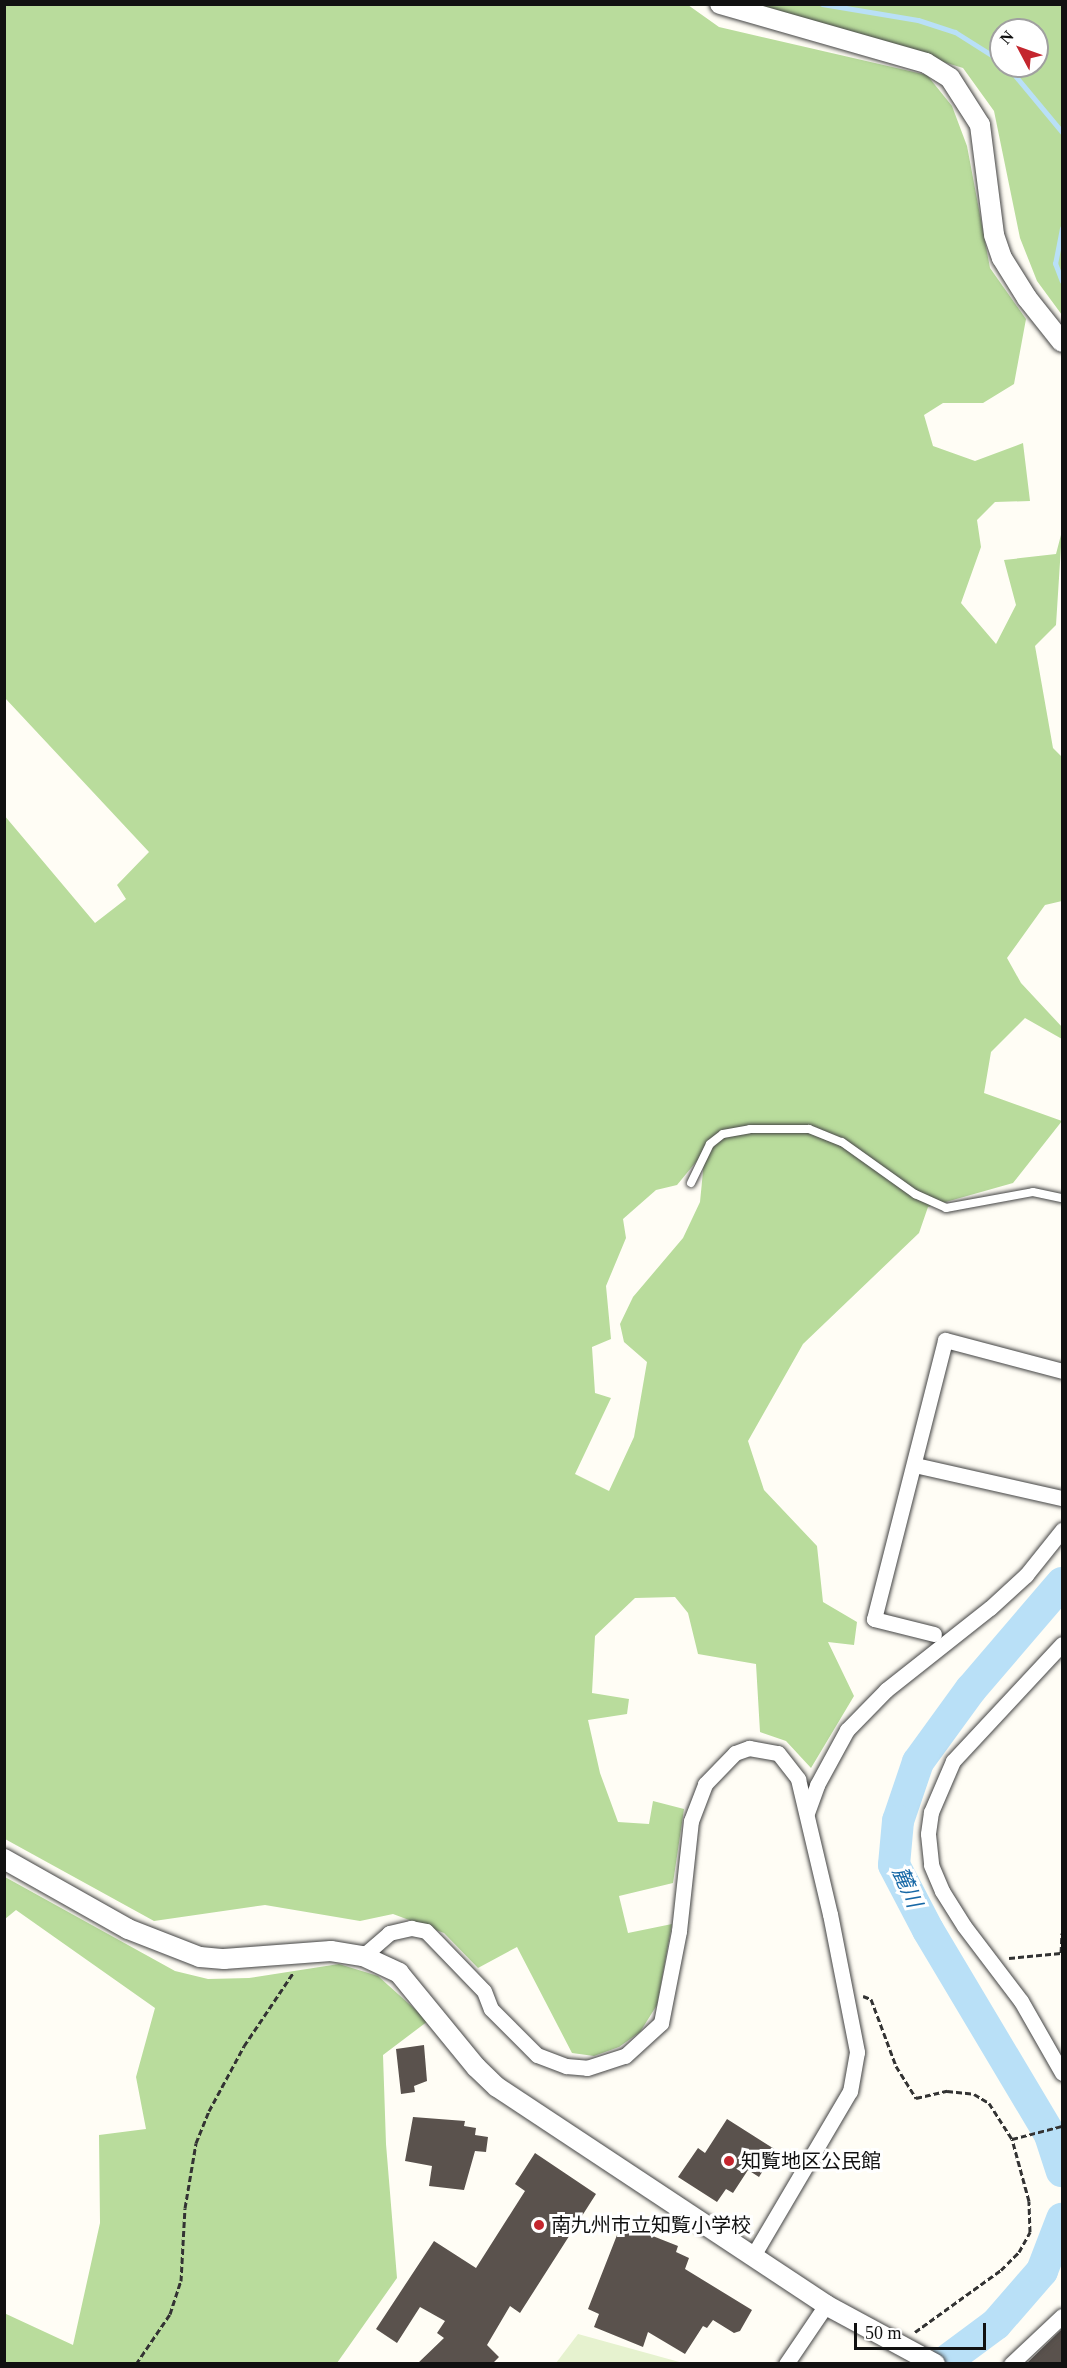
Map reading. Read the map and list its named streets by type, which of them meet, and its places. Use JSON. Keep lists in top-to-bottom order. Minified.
{"water":["麓川"],"places":["知覧地区公民館","南九州市立知覧小学校"],"scale_bar":"50 m","north":"top left"}
